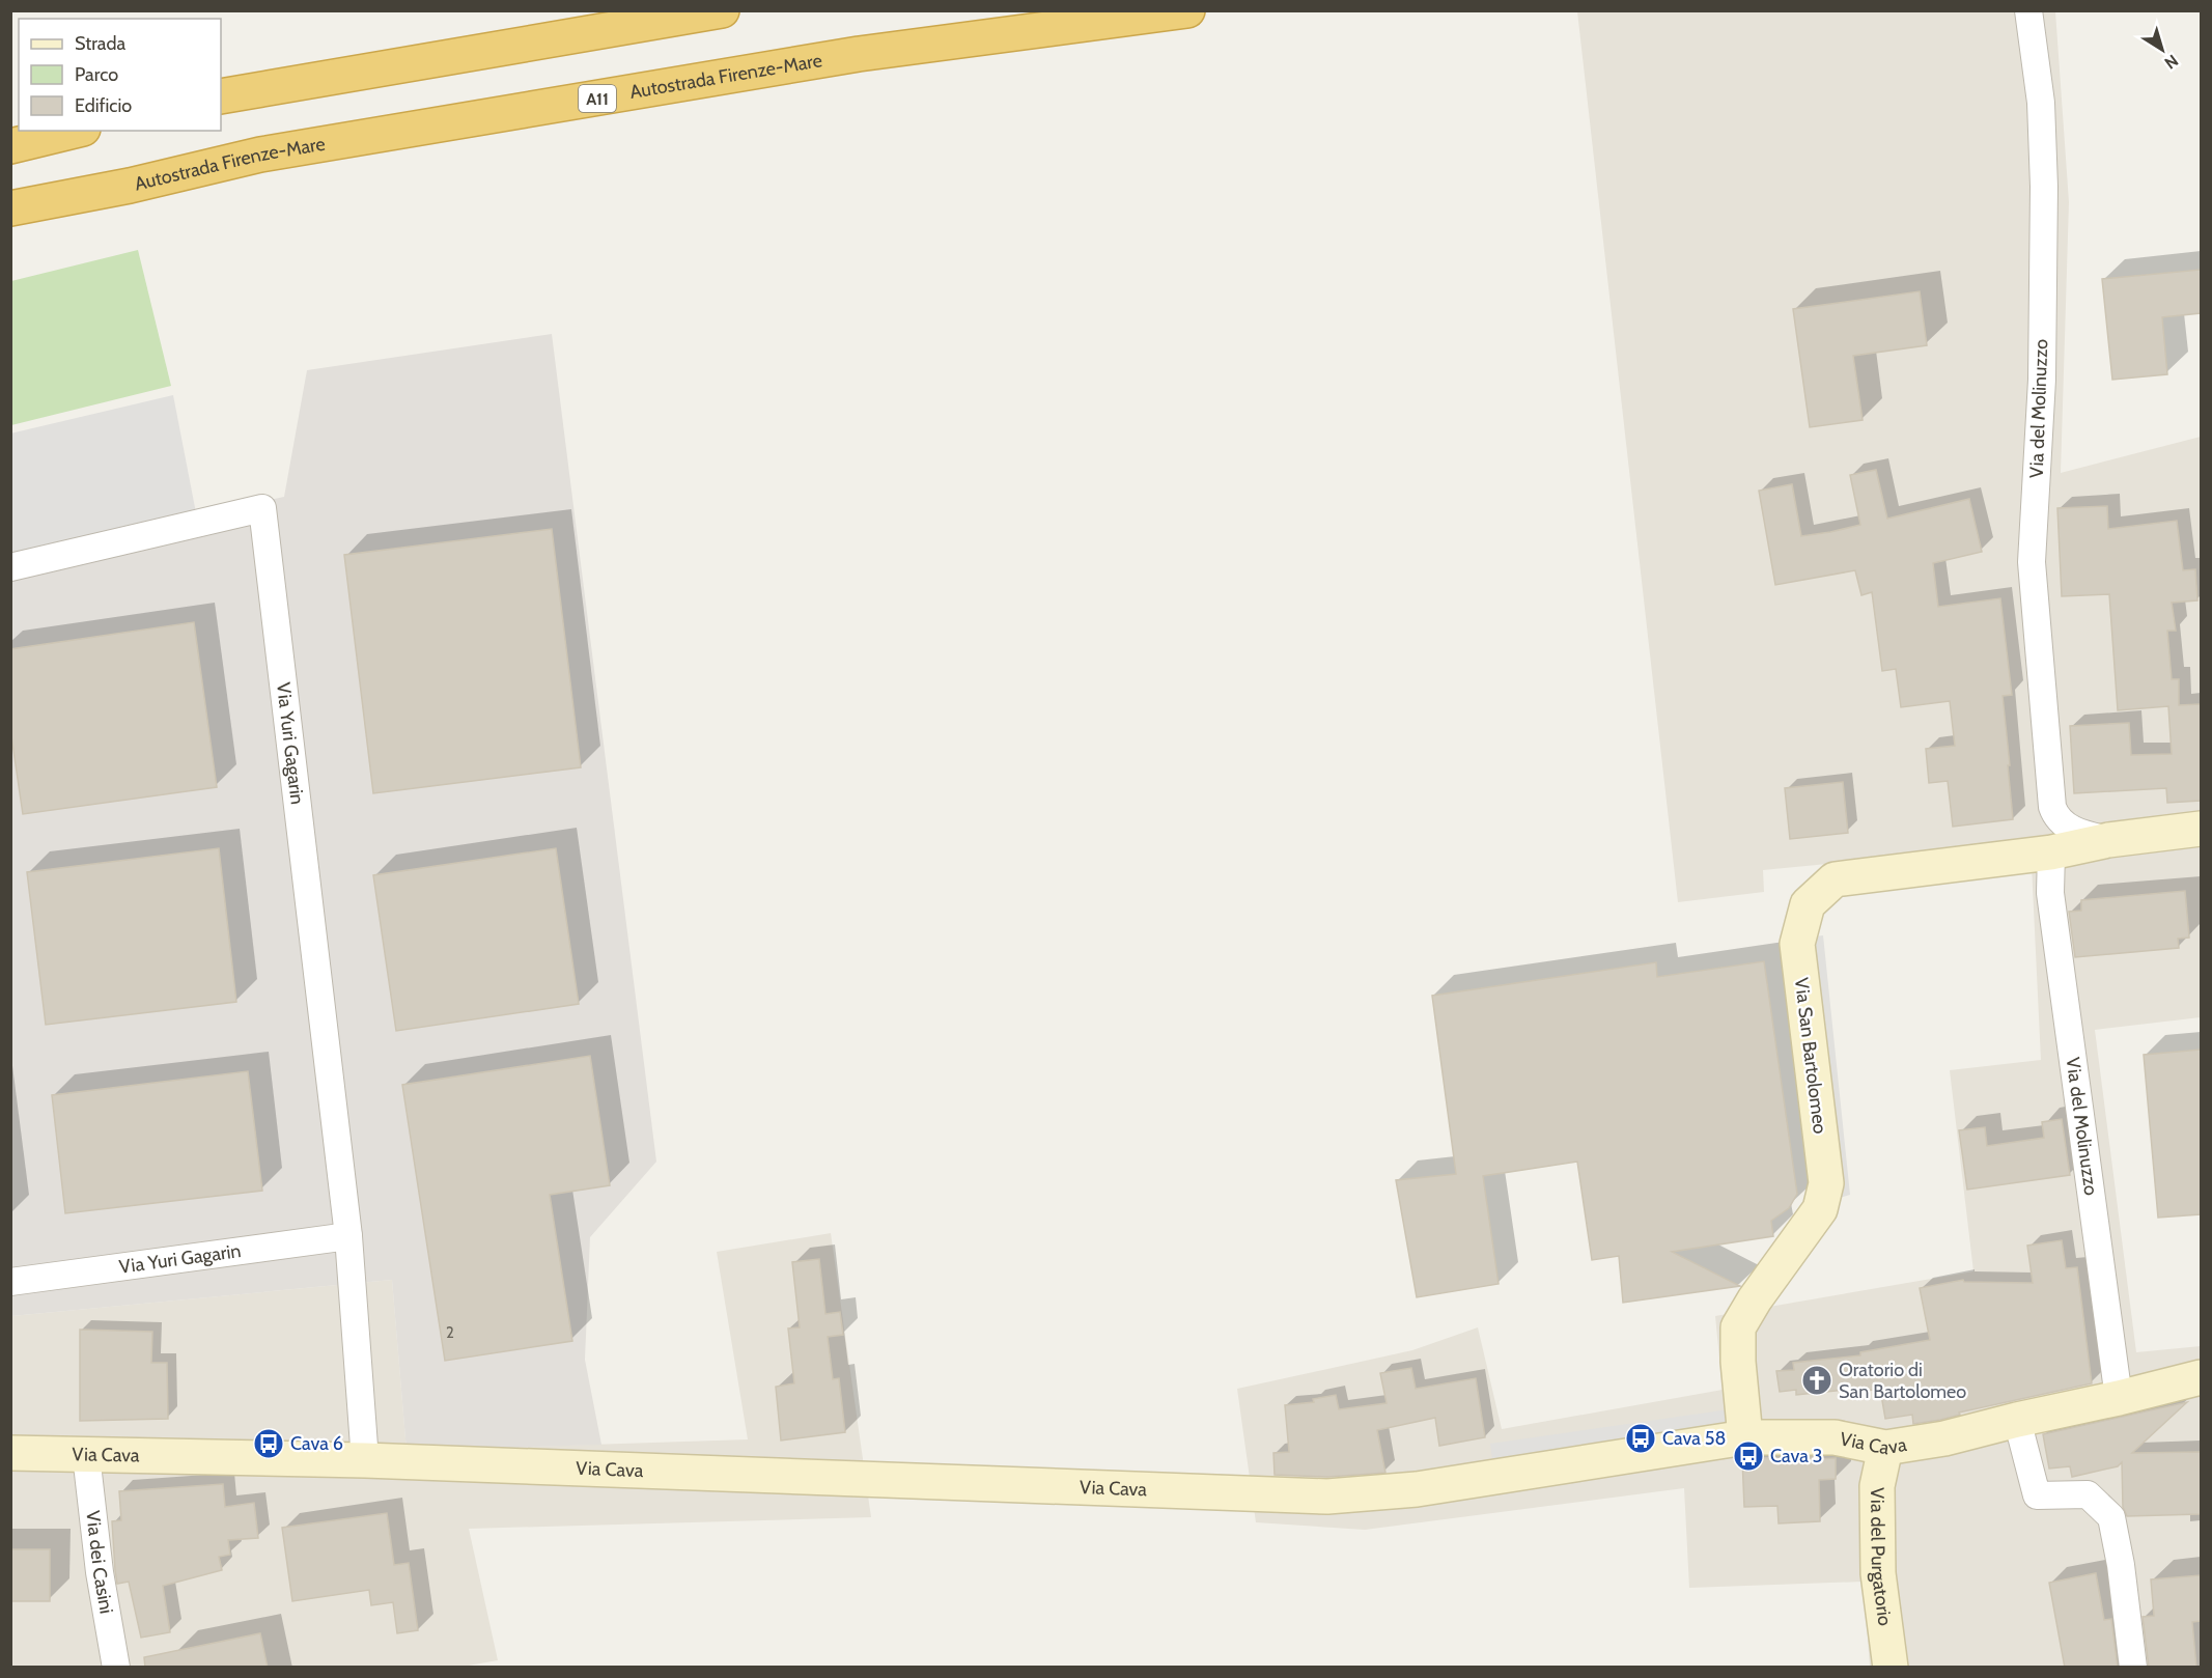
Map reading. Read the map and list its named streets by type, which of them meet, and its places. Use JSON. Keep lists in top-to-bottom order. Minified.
{"streets":{"highway":["Autostrada Firenze-Mare","A11"],"street":["Via del Molinuzzo","Via Yuri Gagarin","Via San Bartolomeo","Via Cava","Via del Purgatorio","Via dei Casini"]},"crossings":[["Via del Molinuzzo","Via San Bartolomeo"],["Via del Molinuzzo","Via Cava"],["Via Yuri Gagarin","Via Cava"],["Via San Bartolomeo","Via Cava"],["Via Cava","Via del Purgatorio"],["Via Cava","Via dei Casini"]],"places":{"church":["Oratorio di San Bartolomeo"],"bus stop":["Cava 58","Cava 6","Cava 3"]},"house_numbers":["2"],"legend":["Strada","Parco","Edificio"],"north":"bottom right"}
